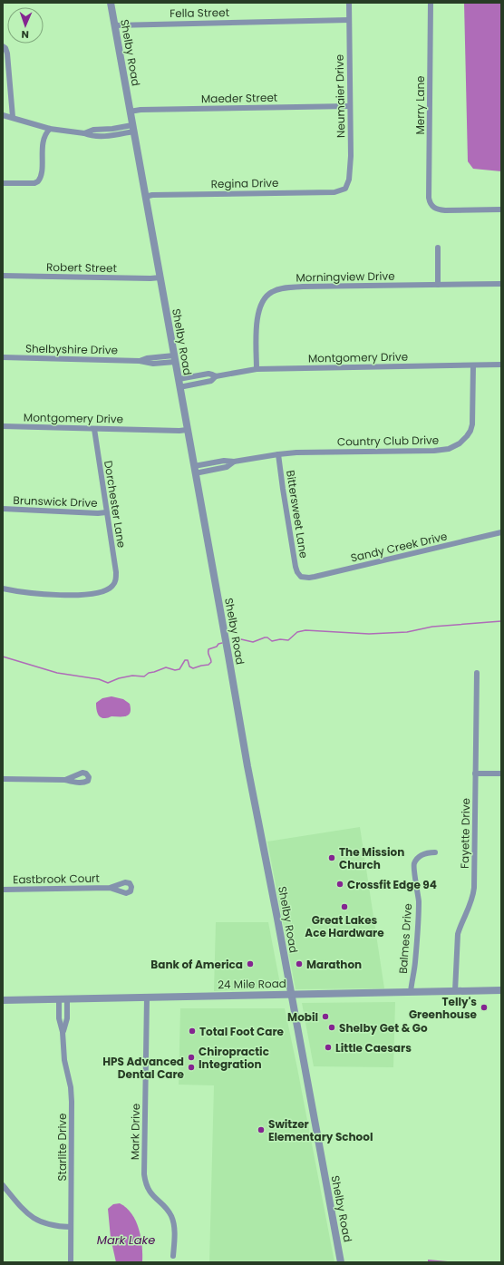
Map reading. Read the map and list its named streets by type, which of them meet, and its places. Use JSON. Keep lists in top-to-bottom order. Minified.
{"streets":{"street":["Fella Street","Shelby Road","Neumaier Drive","Maeder Street","Merry Lane","Regina Drive","Robert Street","Morningview Drive","Shelbyshire Drive","Montgomery Drive","Country Club Drive","Brunswick Drive","Dorchester Lane","Bittersweet Lane","Sandy Creek Drive","Fayette Drive","Eastbrook Court","Balmes Drive","24 Mile Road","Mark Drive","Starlite Drive"]},"crossings":[["Fella Street","Shelby Road"],["Fella Street","Neumaier Drive"],["Shelby Road","Maeder Street"],["Shelby Road","Regina Drive"],["Shelby Road","Robert Street"],["Shelby Road","Shelbyshire Drive"],["Shelby Road","Montgomery Drive"],["Shelby Road","Country Club Drive"],["Shelby Road","24 Mile Road"],["Neumaier Drive","Maeder Street"],["Neumaier Drive","Regina Drive"],["Morningview Drive","Montgomery Drive"],["Montgomery Drive","Country Club Drive"],["Montgomery Drive","Dorchester Lane"],["Country Club Drive","Bittersweet Lane"],["Brunswick Drive","Dorchester Lane"],["Bittersweet Lane","Sandy Creek Drive"],["Fayette Drive","24 Mile Road"],["Balmes Drive","24 Mile Road"],["24 Mile Road","Mark Drive"],["24 Mile Road","Starlite Drive"]],"water":["Mark Lake"],"places":["The Mission Church","Crossfit Edge 94","Great Lakes Ace Hardware","Bank of America","Marathon","Telly's Greenhouse","Mobil","Shelby Get & Go","Total Foot Care","Little Caesars","Chiropractic Integration","HPS Advanced Dental Care","Switzer Elementary School"],"north":"bottom"}
